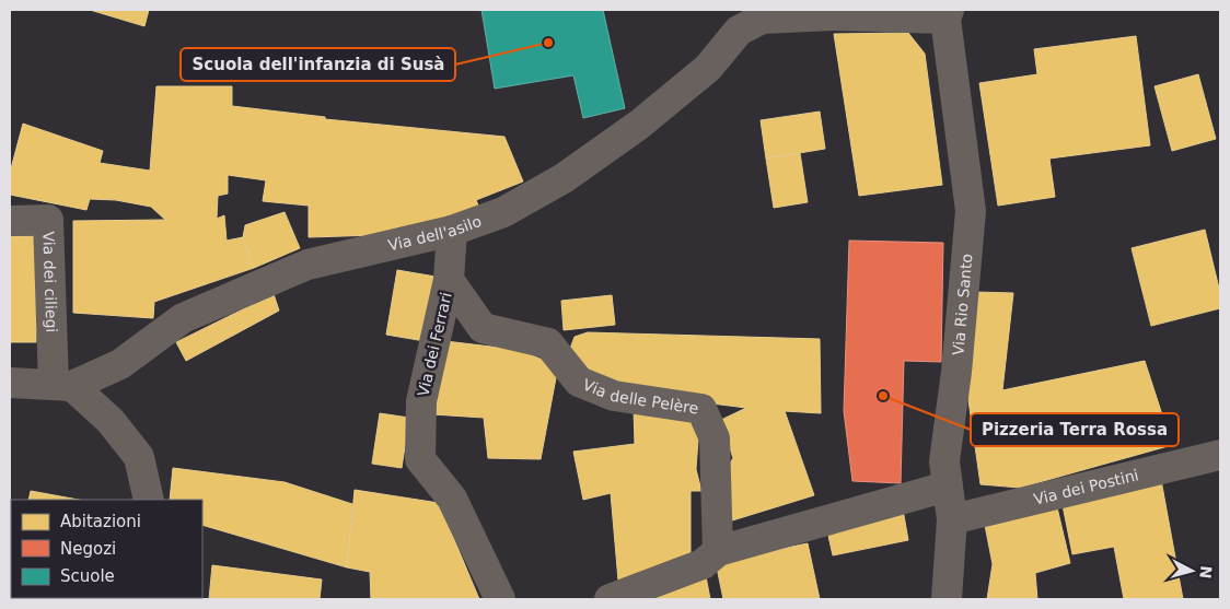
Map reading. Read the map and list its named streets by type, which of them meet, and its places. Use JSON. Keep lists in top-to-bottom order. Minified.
{"streets":{"street":["Via dell'asilo","Via dei ciliegi","Via Rio Santo","Via dei Ferrari","Via delle Pelère","Via dei Postini"]},"crossings":[["Via dell'asilo","Via dei ciliegi"],["Via dell'asilo","Via dei Ferrari"],["Via Rio Santo","Via dei Postini"],["Via dei Ferrari","Via delle Pelère"]],"places":["Scuola dell'infanzia di Susà","Pizzeria Terra Rossa"],"legend":["Abitazioni","Negozi","Scuole"],"north":"right"}
